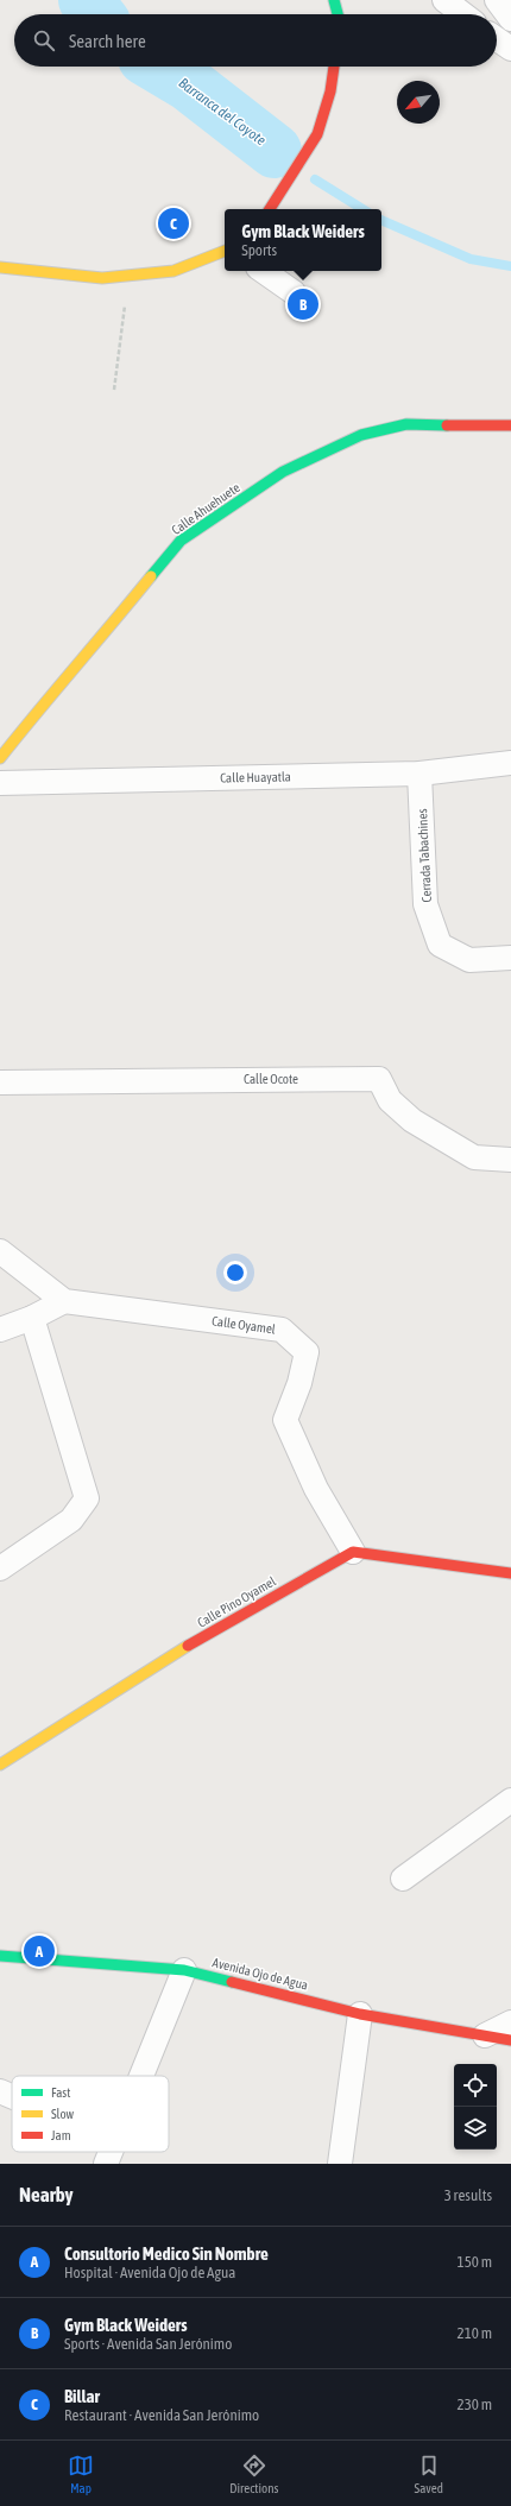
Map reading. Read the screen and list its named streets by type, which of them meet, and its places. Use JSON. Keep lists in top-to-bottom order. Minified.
{"streets":{"street":["Calle Ahuehuete","Calle Huayatla","Cerrada Tabachines","Calle Ocote","Calle Oyamel","Calle Pino Oyamel","Avenida Ojo de Agua"]},"crossings":[["Calle Huayatla","Cerrada Tabachines"],["Calle Oyamel","Calle Pino Oyamel"]],"water":["Barranca del Coyote"],"legend":["Fast","Slow","Jam"],"north":"bottom left","page":{"search":"Search here","pins":["C","B","A"],"popup":["Gym Black Weiders","Sports"],"heading":["Nearby","3 results"],"list":[{"mark":"A","name":"Consultorio Medico Sin Nombre","note":"Hospital · Avenida Ojo de Agua","value":"150 m"},{"mark":"B","name":"Gym Black Weiders","note":"Sports · Avenida San Jerónimo","value":"210 m"},{"mark":"C","name":"Billar","note":"Restaurant · Avenida San Jerónimo","value":"230 m"}],"nav":["Map","Directions","Saved"]}}
